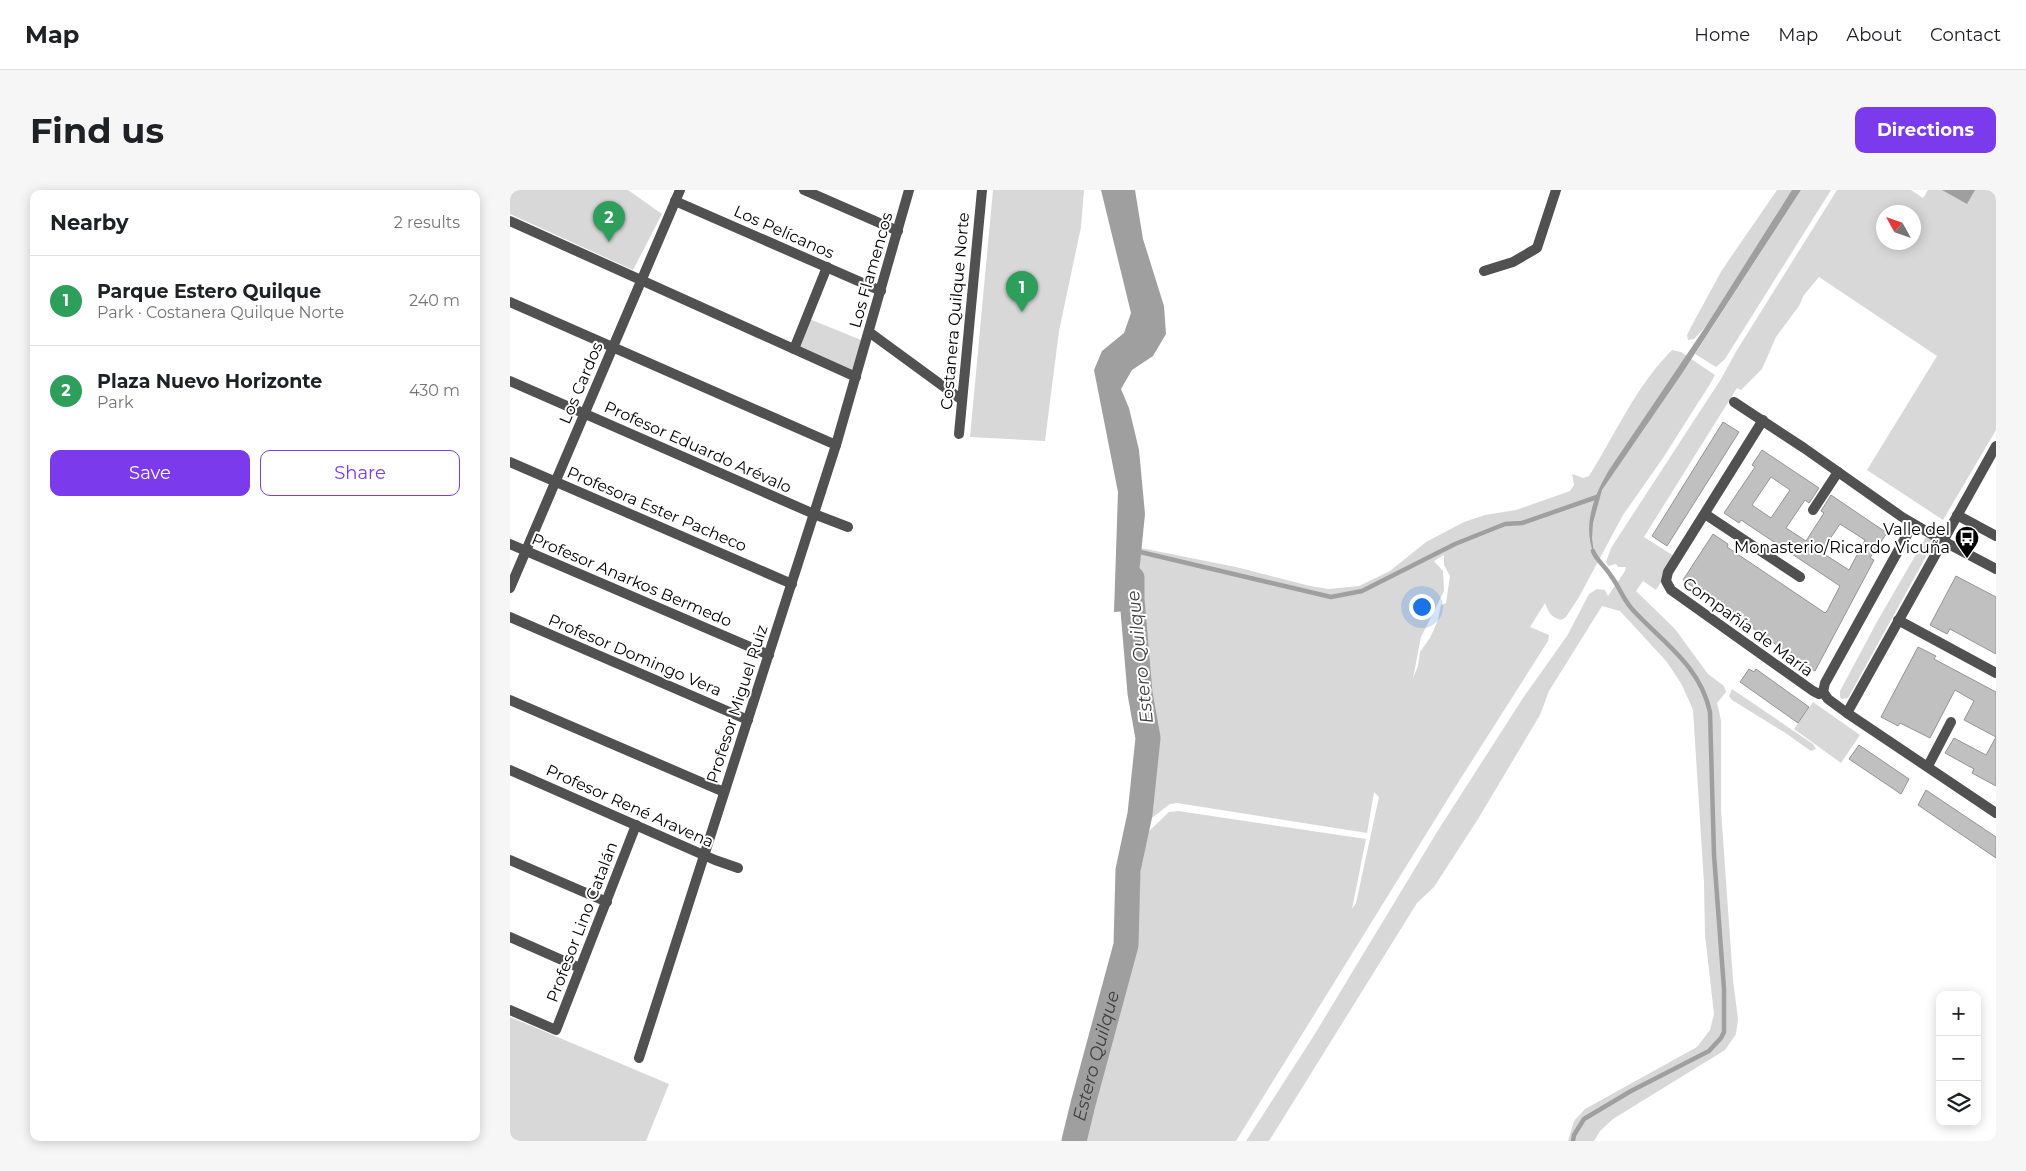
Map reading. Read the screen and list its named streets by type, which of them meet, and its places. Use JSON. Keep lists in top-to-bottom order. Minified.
{"streets":{"street":["Los Pelícanos","Los Flamencos","Costanera Quilque Norte","Los Cardos","Profesor Eduardo Arévalo","Profesora Ester Pacheco","Profesor Anarkos Bermedo","Compañía de María","Profesor Domingo Vera","Profesor Miguel Ruiz","Profesor René Aravena","Profesor Lino Catalán"]},"crossings":[["Los Pelícanos","Los Flamencos"],["Los Pelícanos","Los Cardos"],["Los Flamencos","Profesor Miguel Ruiz"],["Los Cardos","Profesor Eduardo Arévalo"],["Los Cardos","Profesora Ester Pacheco"],["Los Cardos","Profesor Anarkos Bermedo"],["Profesor Eduardo Arévalo","Profesor Miguel Ruiz"],["Profesora Ester Pacheco","Profesor Miguel Ruiz"],["Profesor Anarkos Bermedo","Profesor Miguel Ruiz"],["Profesor Domingo Vera","Profesor Miguel Ruiz"],["Profesor Miguel Ruiz","Profesor René Aravena"],["Profesor René Aravena","Profesor Lino Catalán"]],"water":["Estero Quilque"],"places":{"bus stop":["Valle del Monasterio/Ricardo Vicuña"]},"north":"top left","page":{"header":"Map","nav":["Home","Map","About","Contact"],"buttons":["Directions",["Save","Share"]],"title":"Find us","heading":["Nearby","2 results"],"pins":["2","1"],"list":[{"mark":"1","name":"Parque Estero Quilque","note":"Park · Costanera Quilque Norte","value":"240 m"},{"mark":"2","name":"Plaza Nuevo Horizonte","note":"Park","value":"430 m"}],"map_buttons":["+","−"]}}
